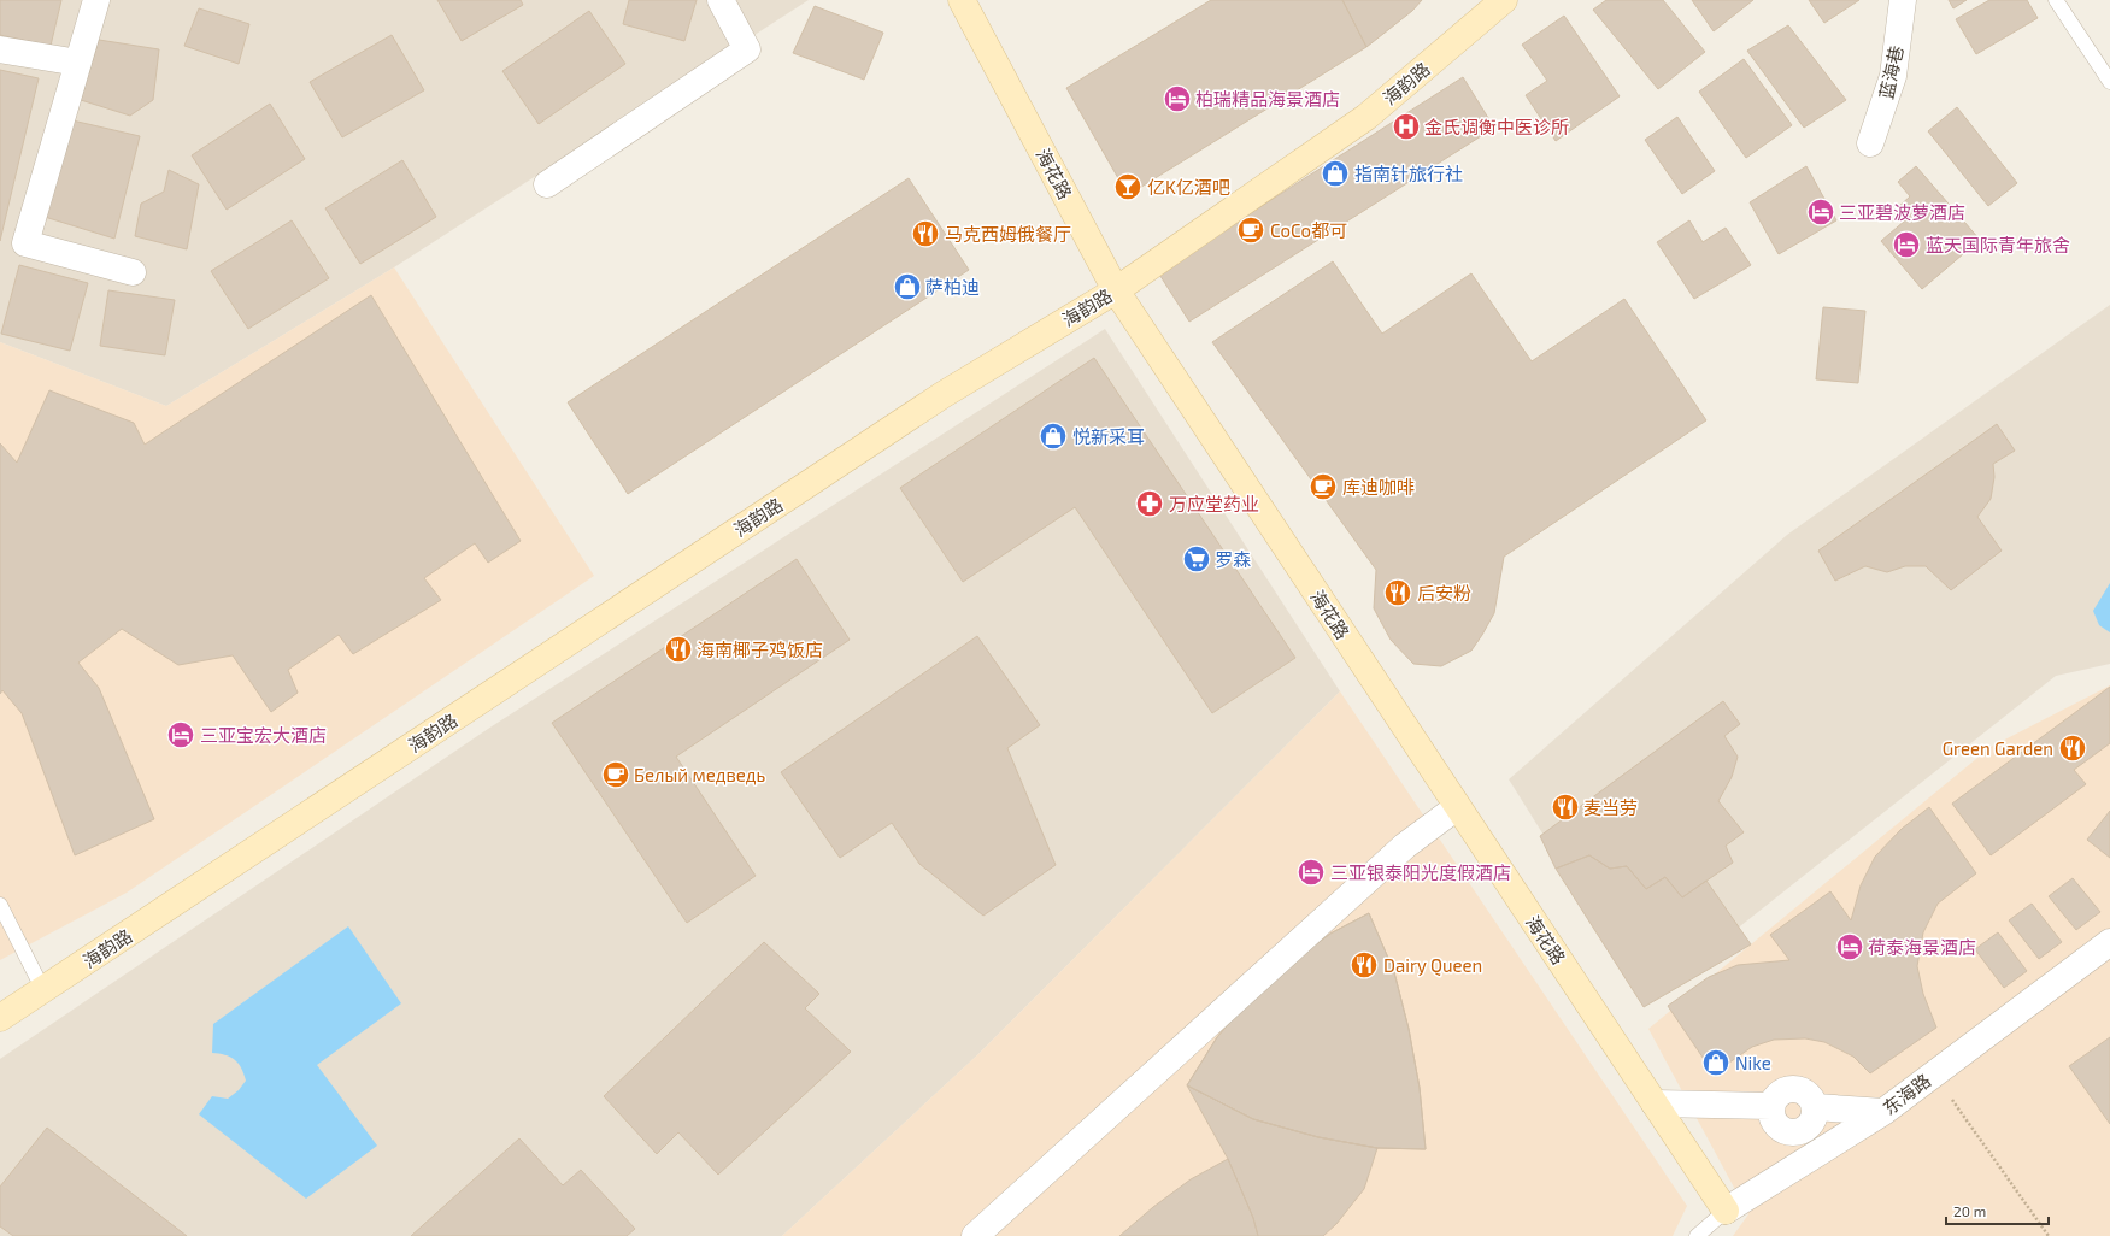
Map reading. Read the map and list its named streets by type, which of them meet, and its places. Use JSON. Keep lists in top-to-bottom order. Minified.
{"streets":{"street":["蓝海巷","海韵路","海花路","东海路"]},"crossings":[["海韵路","海花路"],["海花路","东海路"]],"places":{"hotel":["柏瑞精品海景酒店","三亚碧波萝酒店","蓝天国际青年旅舍","三亚宝宏大酒店","三亚银泰阳光度假酒店","荷泰海景酒店"],"hospital":["金氏调衡中医诊所"],"shop":["指南针旅行社","萨柏迪","悦新采耳","Nike"],"bar":["亿K亿酒吧"],"cafe":["CoCo都可","库迪咖啡","Белый медведь"],"restaurant":["马克西姆俄餐厅","后安粉","海南椰子鸡饭店","Green Garden","麦当劳","Dairy Queen"],"pharmacy":["万应堂药业"],"supermarket":["罗森"]},"scale_bar":"20 m"}
